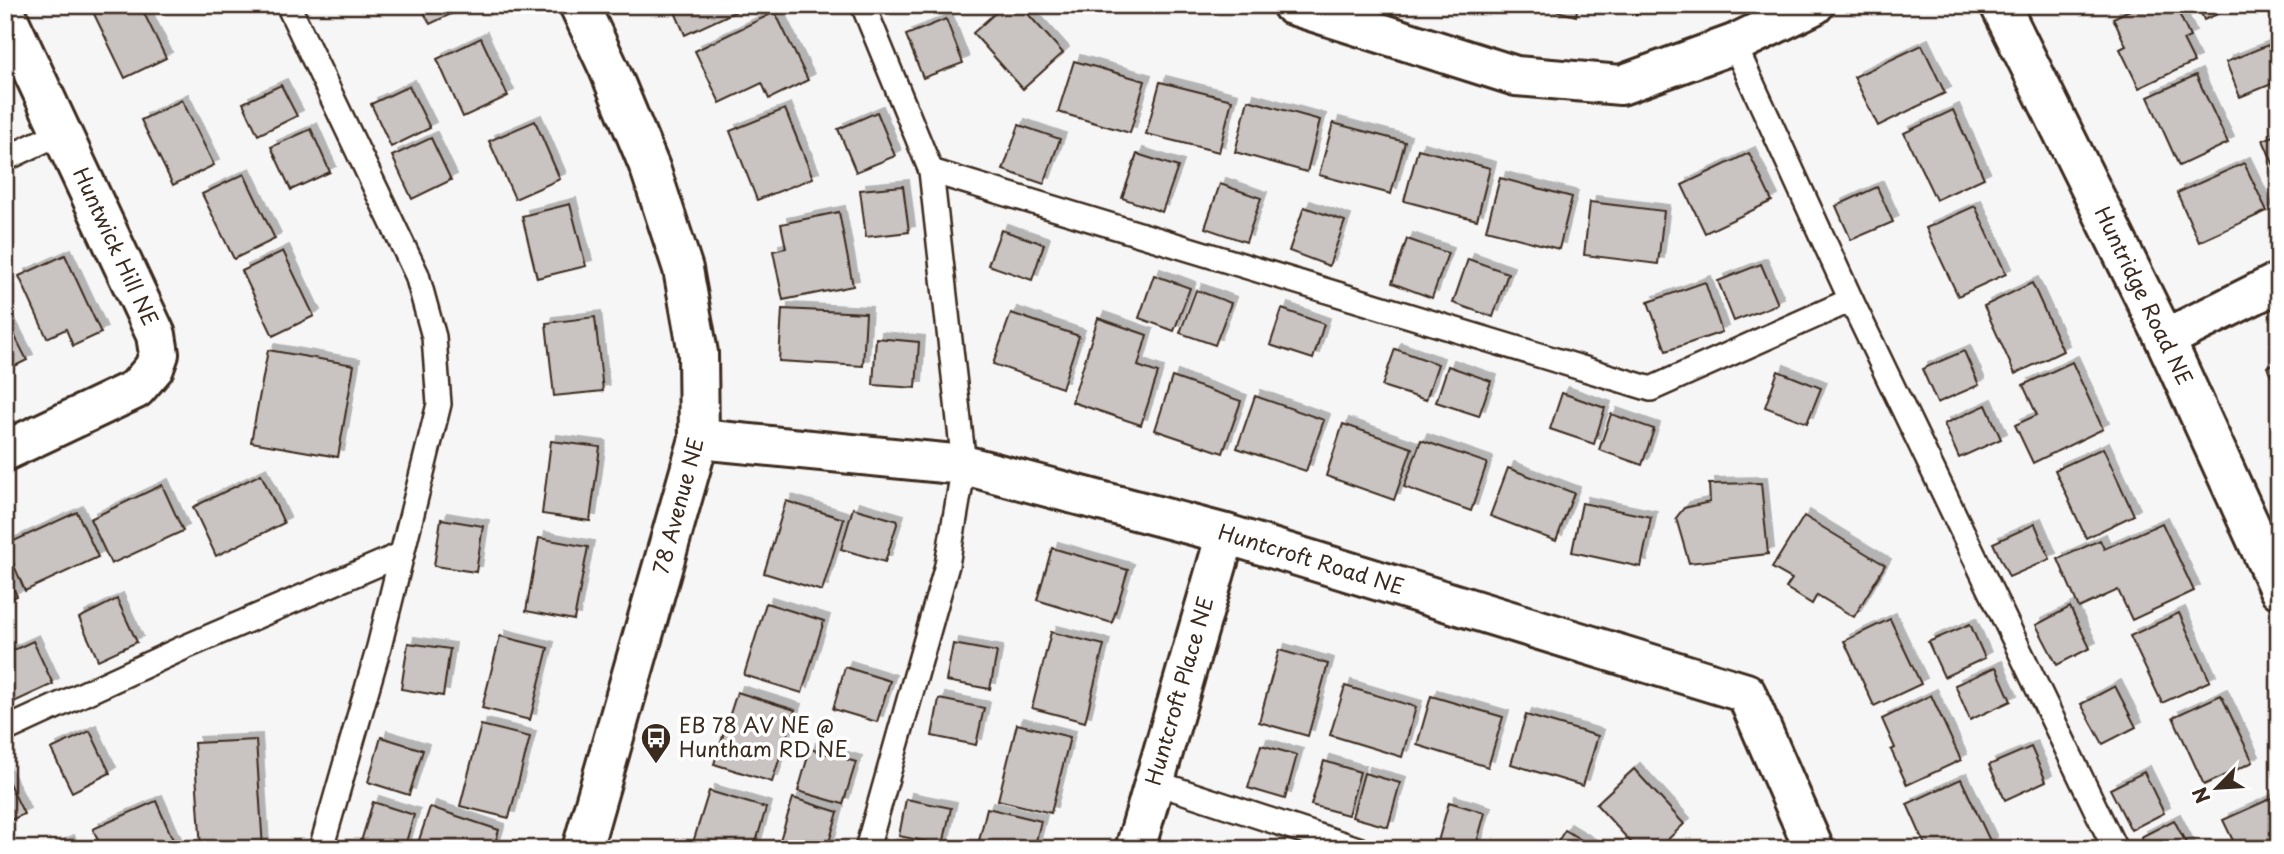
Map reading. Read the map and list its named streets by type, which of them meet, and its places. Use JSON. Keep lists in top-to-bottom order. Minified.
{"streets":{"street":["Huntwick Hill NE","Huntridge Road NE","78 Avenue NE","Huntcroft Road NE","Huntcroft Place NE"]},"crossings":[["78 Avenue NE","Huntcroft Road NE"],["Huntcroft Road NE","Huntcroft Place NE"]],"places":{"bus stop":["EB 78 AV NE @ Huntham RD NE"]},"north":"bottom left"}
